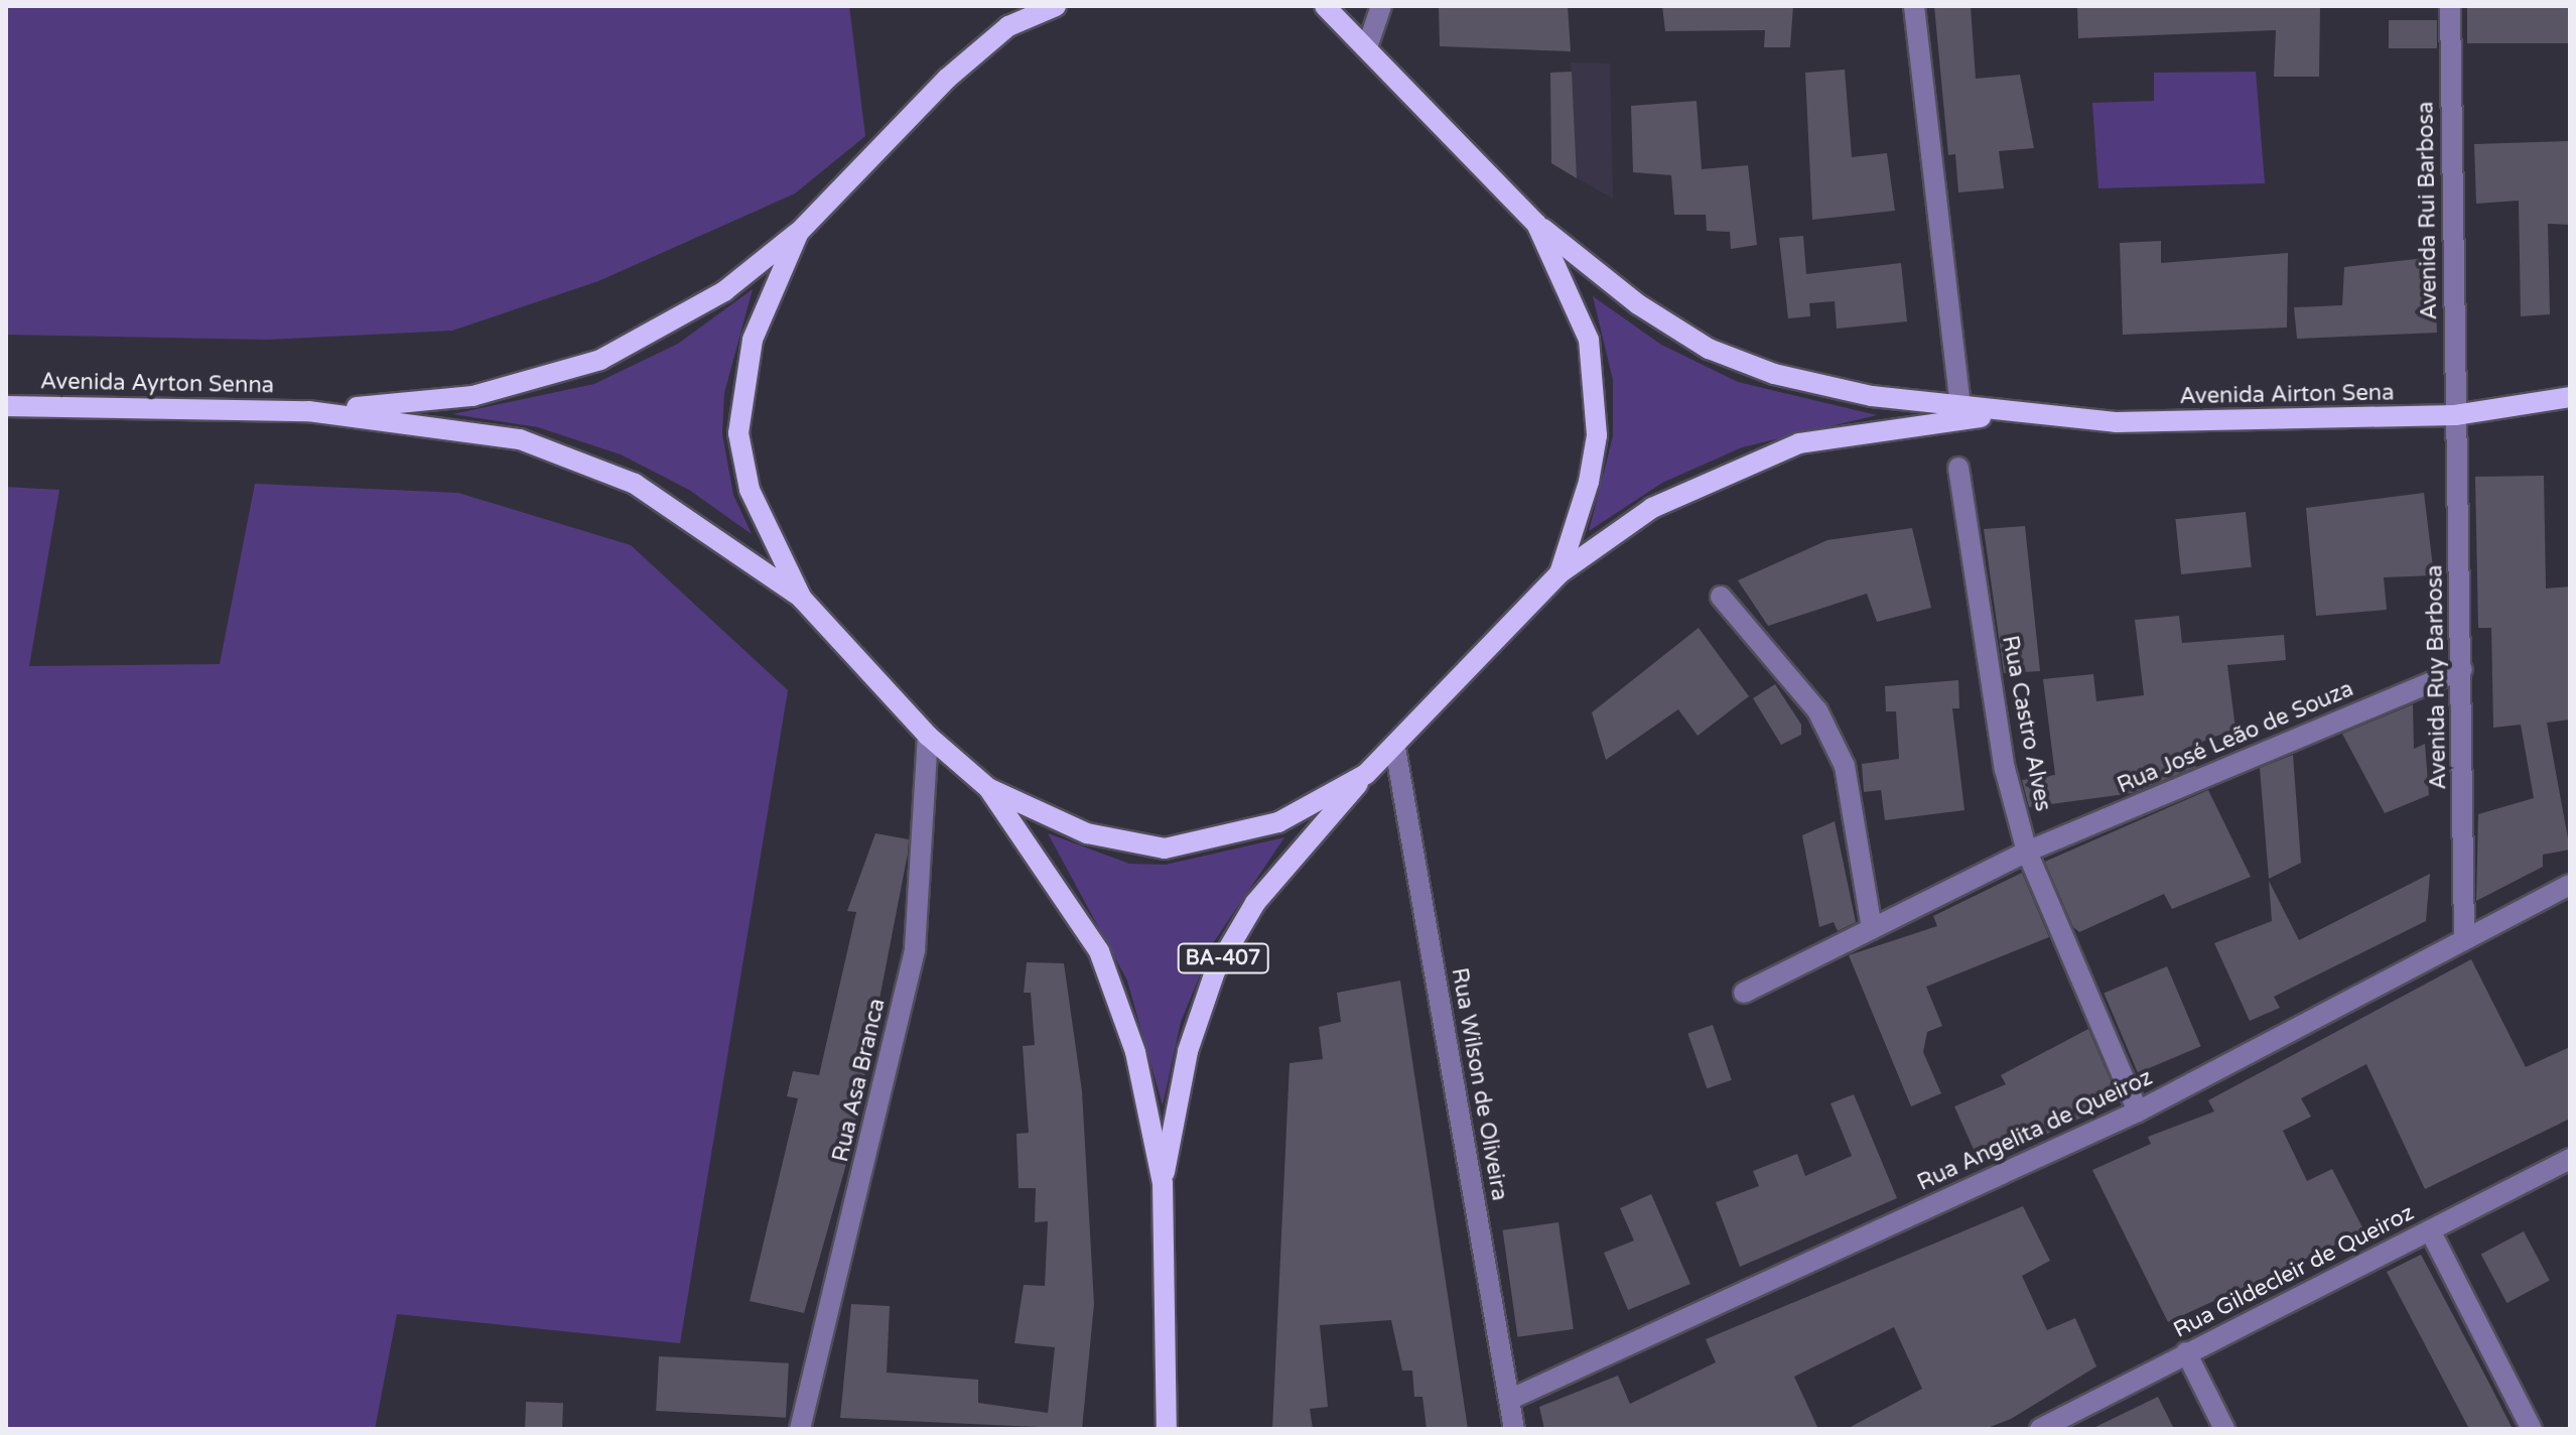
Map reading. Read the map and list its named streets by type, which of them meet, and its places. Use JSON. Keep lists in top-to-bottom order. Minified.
{"streets":{"main road":["Avenida Ayrton Senna","Avenida Airton Sena","BA-407"],"street":["Avenida Rui Barbosa","Avenida Ruy Barbosa","Rua Castro Alves","Rua José Leão de Souza","Rua Asa Branca","Rua Wilson de Oliveira","Rua Angelita de Queiroz","Rua Gildecleir de Queiroz"]},"crossings":[["Avenida Rui Barbosa","Avenida Airton Sena"],["Avenida Rui Barbosa","Avenida Ruy Barbosa"],["Avenida Airton Sena","Avenida Ruy Barbosa"],["Avenida Ruy Barbosa","Rua José Leão de Souza"],["Avenida Ruy Barbosa","Rua Angelita de Queiroz"],["Rua Castro Alves","Rua José Leão de Souza"],["Rua Castro Alves","Rua Angelita de Queiroz"],["Rua Wilson de Oliveira","Rua Angelita de Queiroz"]]}
